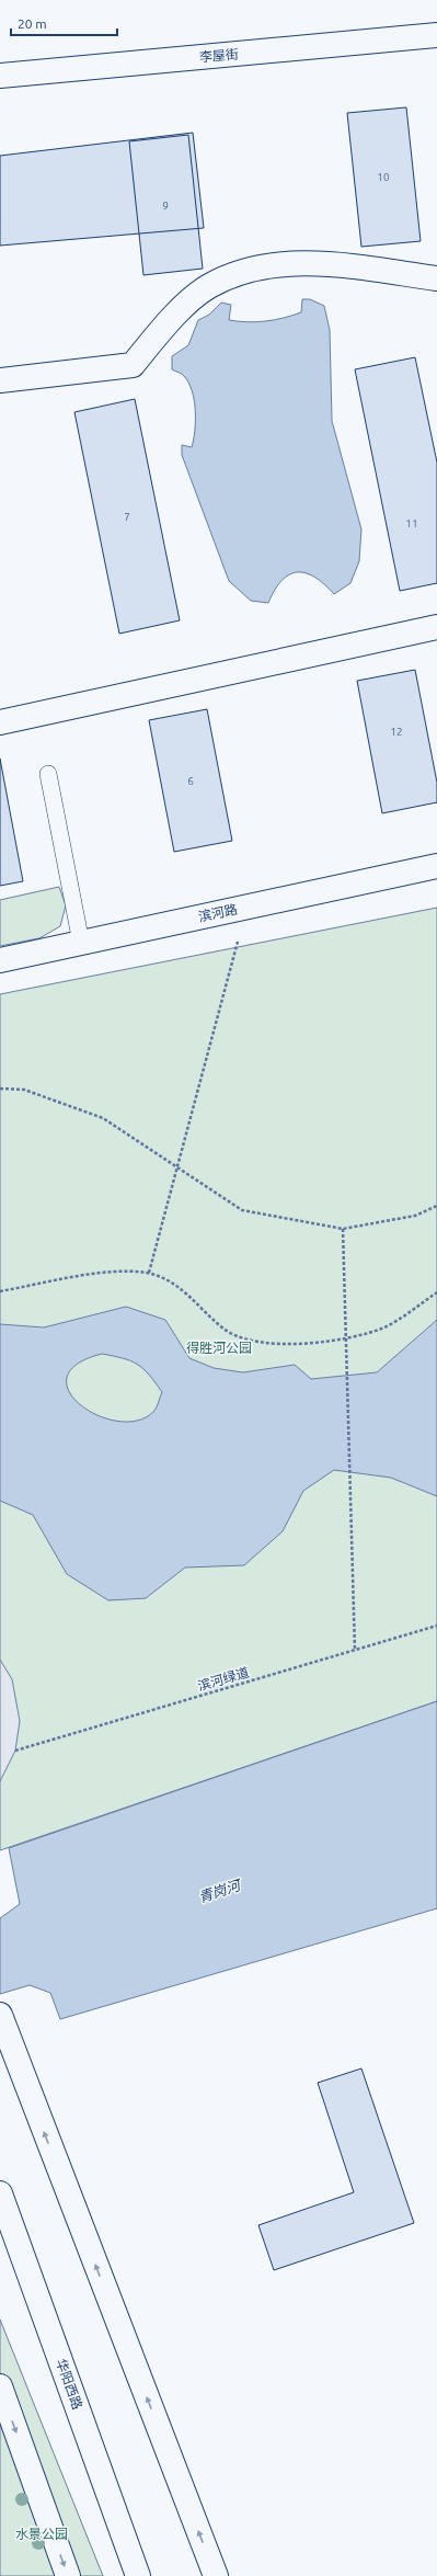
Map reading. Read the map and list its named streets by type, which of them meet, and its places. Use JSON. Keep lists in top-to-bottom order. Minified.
{"streets":{"street":["李屋街","滨河路","华阳西路"],"path":["滨河绿道"]},"water":["青岗河"],"parks":["得胜河公园","水景公园"],"house_numbers":["10","9","7","11","12","6"],"scale_bar":"20 m"}
